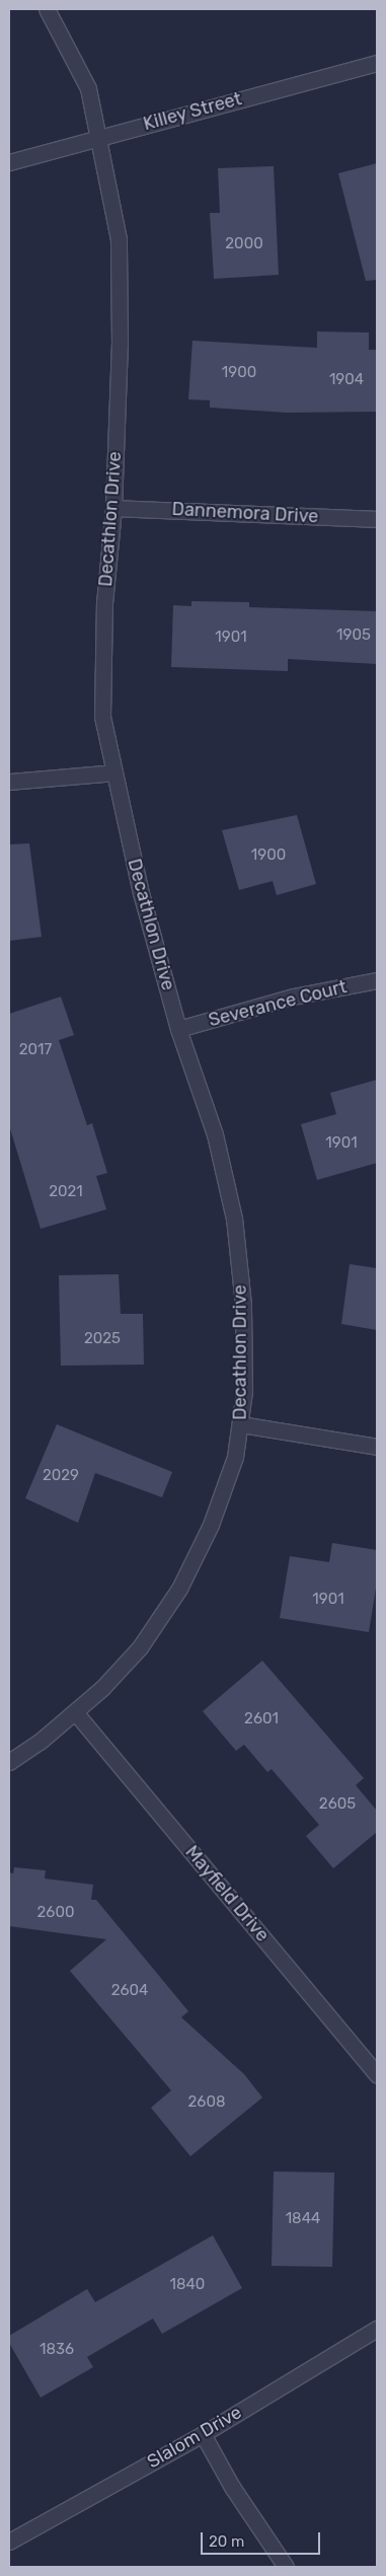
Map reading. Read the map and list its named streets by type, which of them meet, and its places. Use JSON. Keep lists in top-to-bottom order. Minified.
{"streets":{"street":["Killey Street","Dannemora Drive","Decathlon Drive","Severance Court","Mayfield Drive","Slalom Drive"]},"crossings":[["Killey Street","Decathlon Drive"],["Dannemora Drive","Decathlon Drive"],["Decathlon Drive","Severance Court"],["Decathlon Drive","Mayfield Drive"]],"house_numbers":["2000","1900","1904","1905","1901","1900","2017","1901","2021","2025","2029","1901","2601","2605","2600","2604","2608","1844","1840","1836"],"scale_bar":"20 m"}
